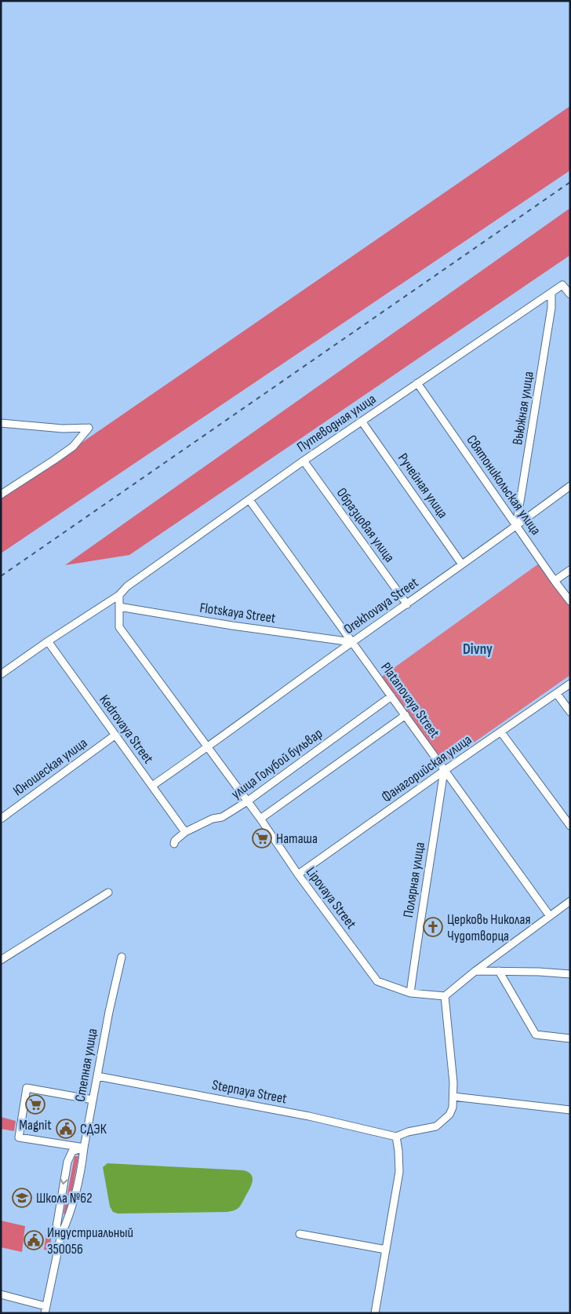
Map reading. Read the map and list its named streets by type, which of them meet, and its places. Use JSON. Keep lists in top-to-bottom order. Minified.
{"streets":{"street":["Вьюжная улица","Путеводная улица","Святоникольская улица","Ручейная улица","Образцовая улица","Orekhovaya Street","Flotskaya Street","Platanovaya Street","Kedrovaya Street","улица Голубой бульвар","Юношеская улица","Фанагорийская улица","Полярная улица","Lipovaya Street","Степная улица","Stepnaya Street"]},"crossings":[["Вьюжная улица","Путеводная улица"],["Вьюжная улица","Святоникольская улица"],["Вьюжная улица","Orekhovaya Street"],["Путеводная улица","Святоникольская улица"],["Путеводная улица","Ручейная улица"],["Путеводная улица","Образцовая улица"],["Путеводная улица","Platanovaya Street"],["Путеводная улица","Kedrovaya Street"],["Святоникольская улица","Orekhovaya Street"],["Ручейная улица","Orekhovaya Street"],["Образцовая улица","Orekhovaya Street"],["Orekhovaya Street","Flotskaya Street"],["Orekhovaya Street","Platanovaya Street"],["Orekhovaya Street","Kedrovaya Street"],["Orekhovaya Street","Lipovaya Street"],["Flotskaya Street","Platanovaya Street"],["Flotskaya Street","Lipovaya Street"],["Platanovaya Street","улица Голубой бульвар"],["Platanovaya Street","Фанагорийская улица"],["Platanovaya Street","Полярная улица"],["Kedrovaya Street","улица Голубой бульвар"],["Kedrovaya Street","Юношеская улица"],["улица Голубой бульвар","Lipovaya Street"],["Фанагорийская улица","Полярная улица"],["Фанагорийская улица","Lipovaya Street"],["Полярная улица","Lipovaya Street"],["Степная улица","Stepnaya Street"]],"districts":["Divny"],"places":{"supermarket":["Наташа","Magnit"],"church":["Церковь Николая Чудотворца"],"public building":["СДЭК","Индустриальный 350056"],"school or university":["Школа №62"]}}
